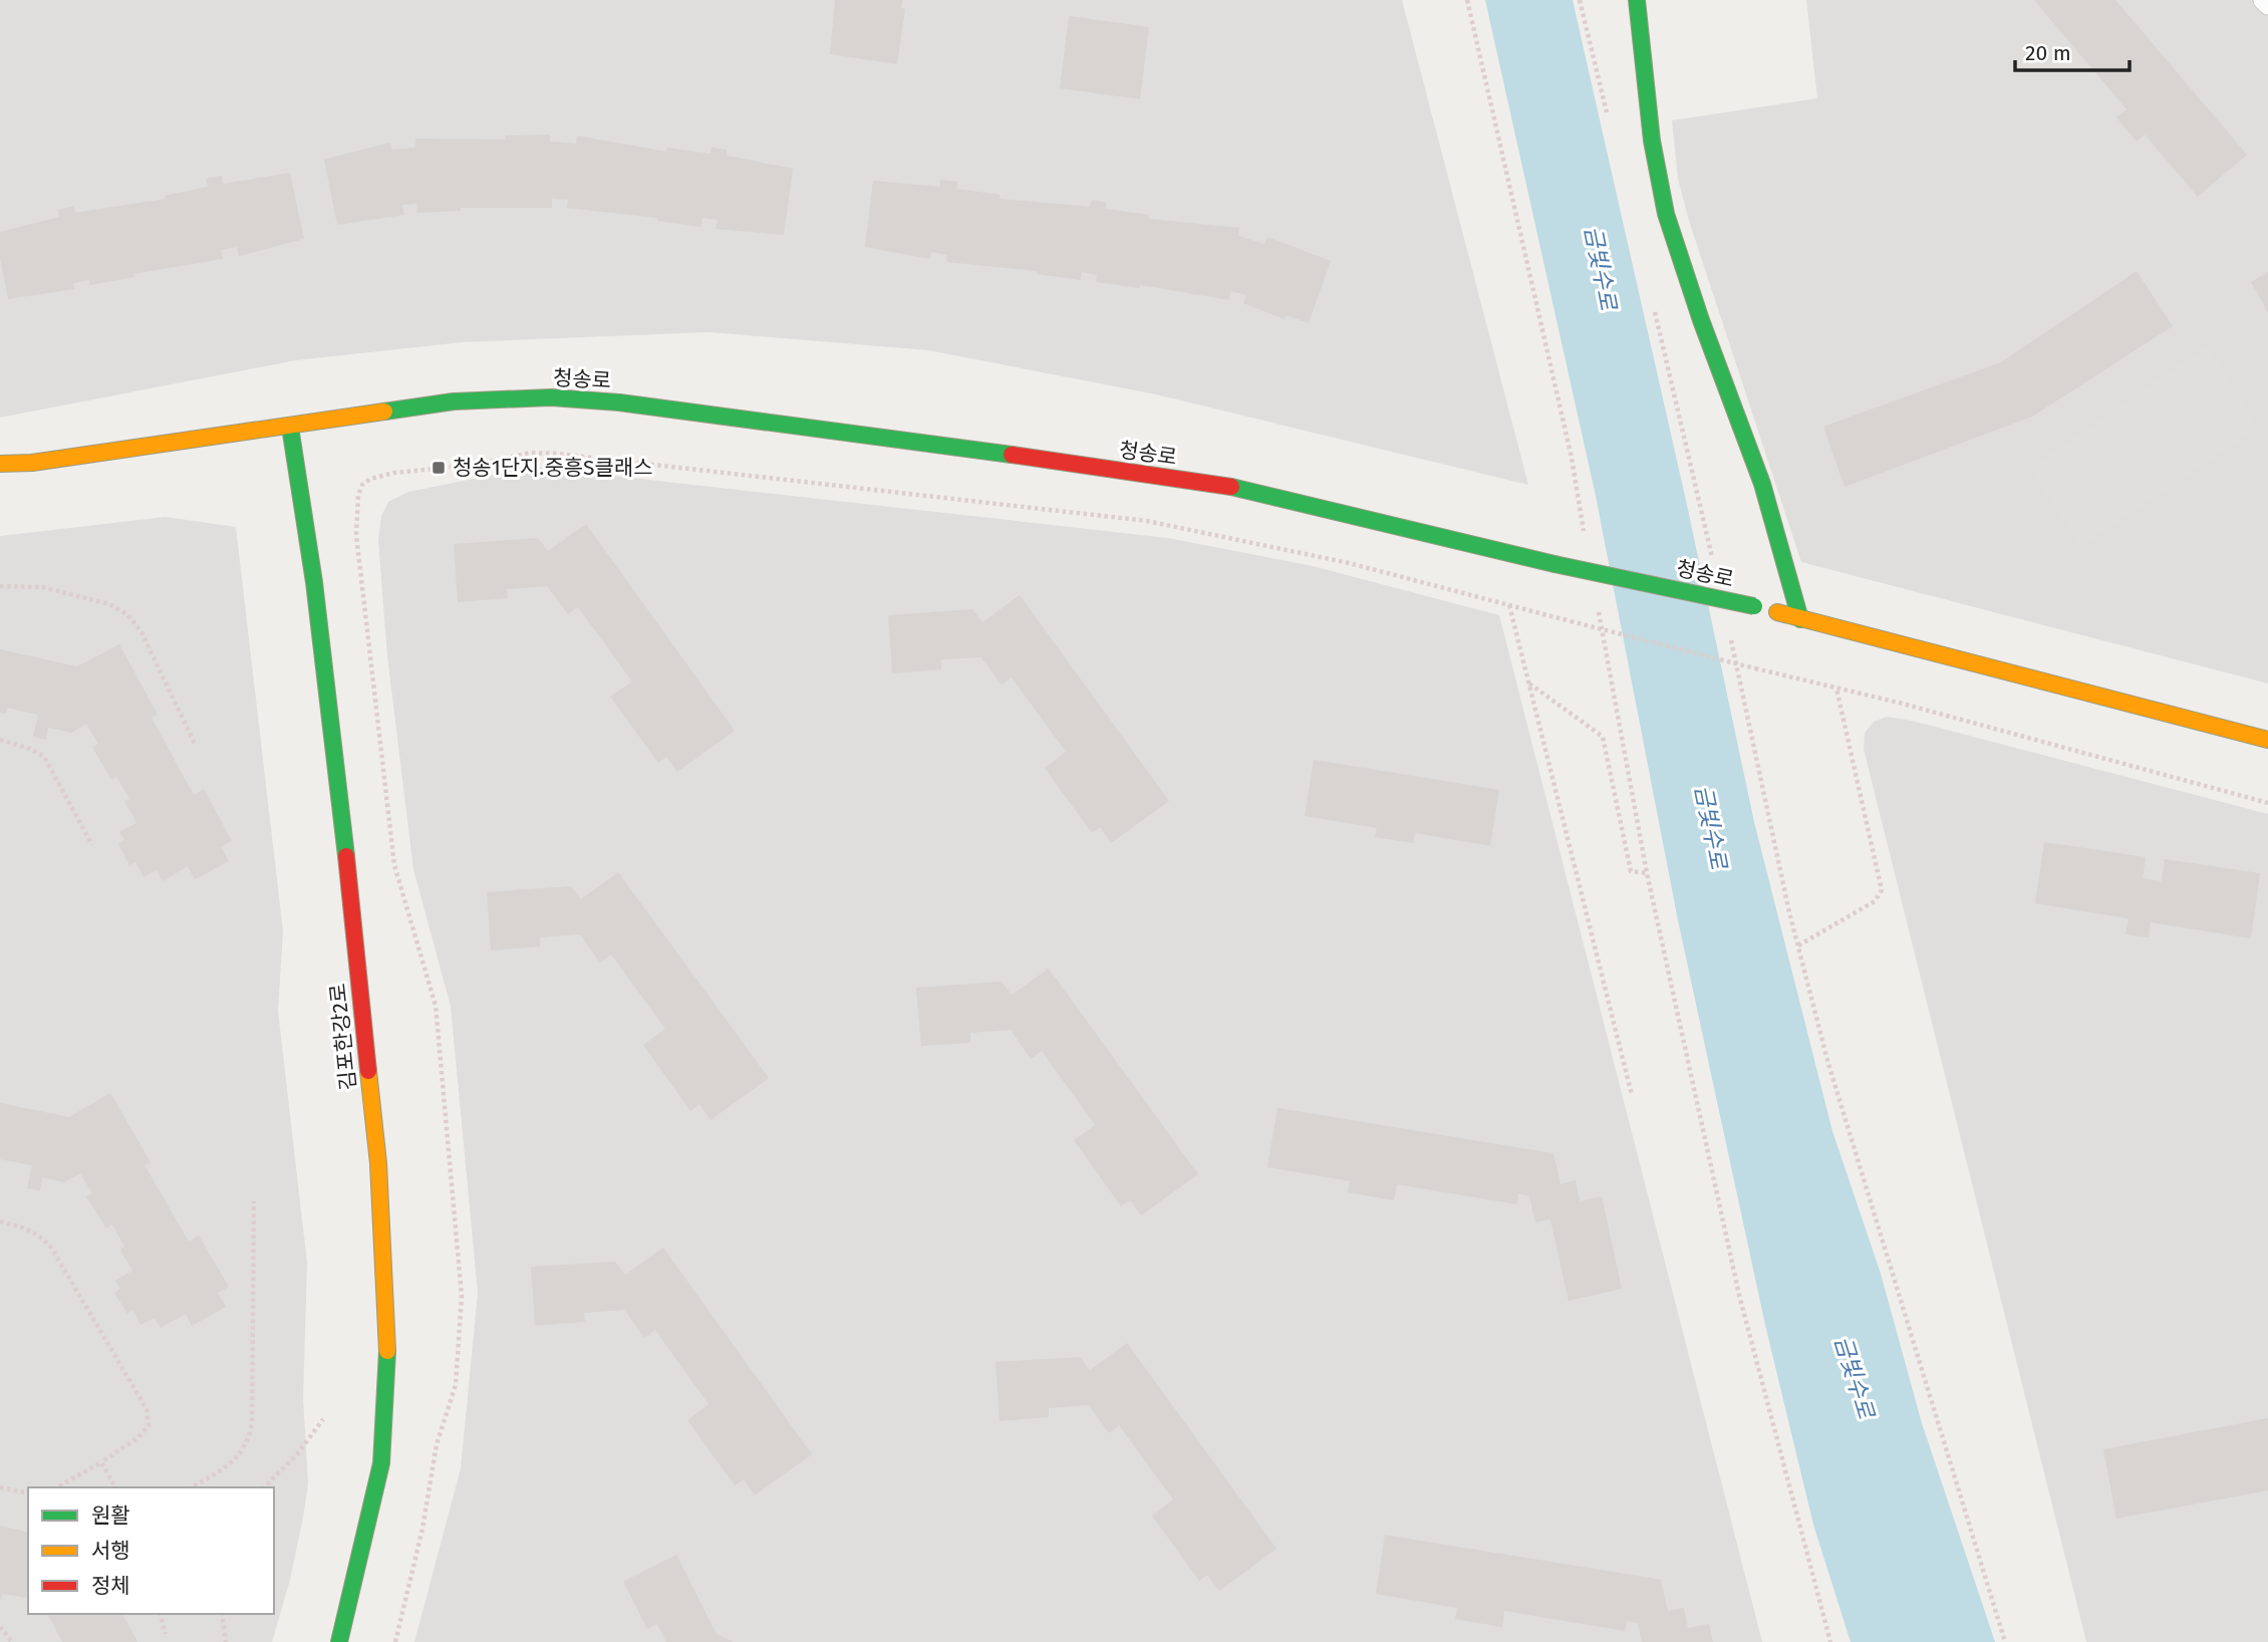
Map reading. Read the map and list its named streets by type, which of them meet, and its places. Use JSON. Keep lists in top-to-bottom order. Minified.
{"streets":{"street":["청송로","김포한강2로"]},"crossings":[["청송로","김포한강2로"]],"water":["금빛수로"],"places":{"transit":["청송1단지.중흥S클래스"]},"legend":["원활","서행","정체"],"scale_bar":"20 m"}
